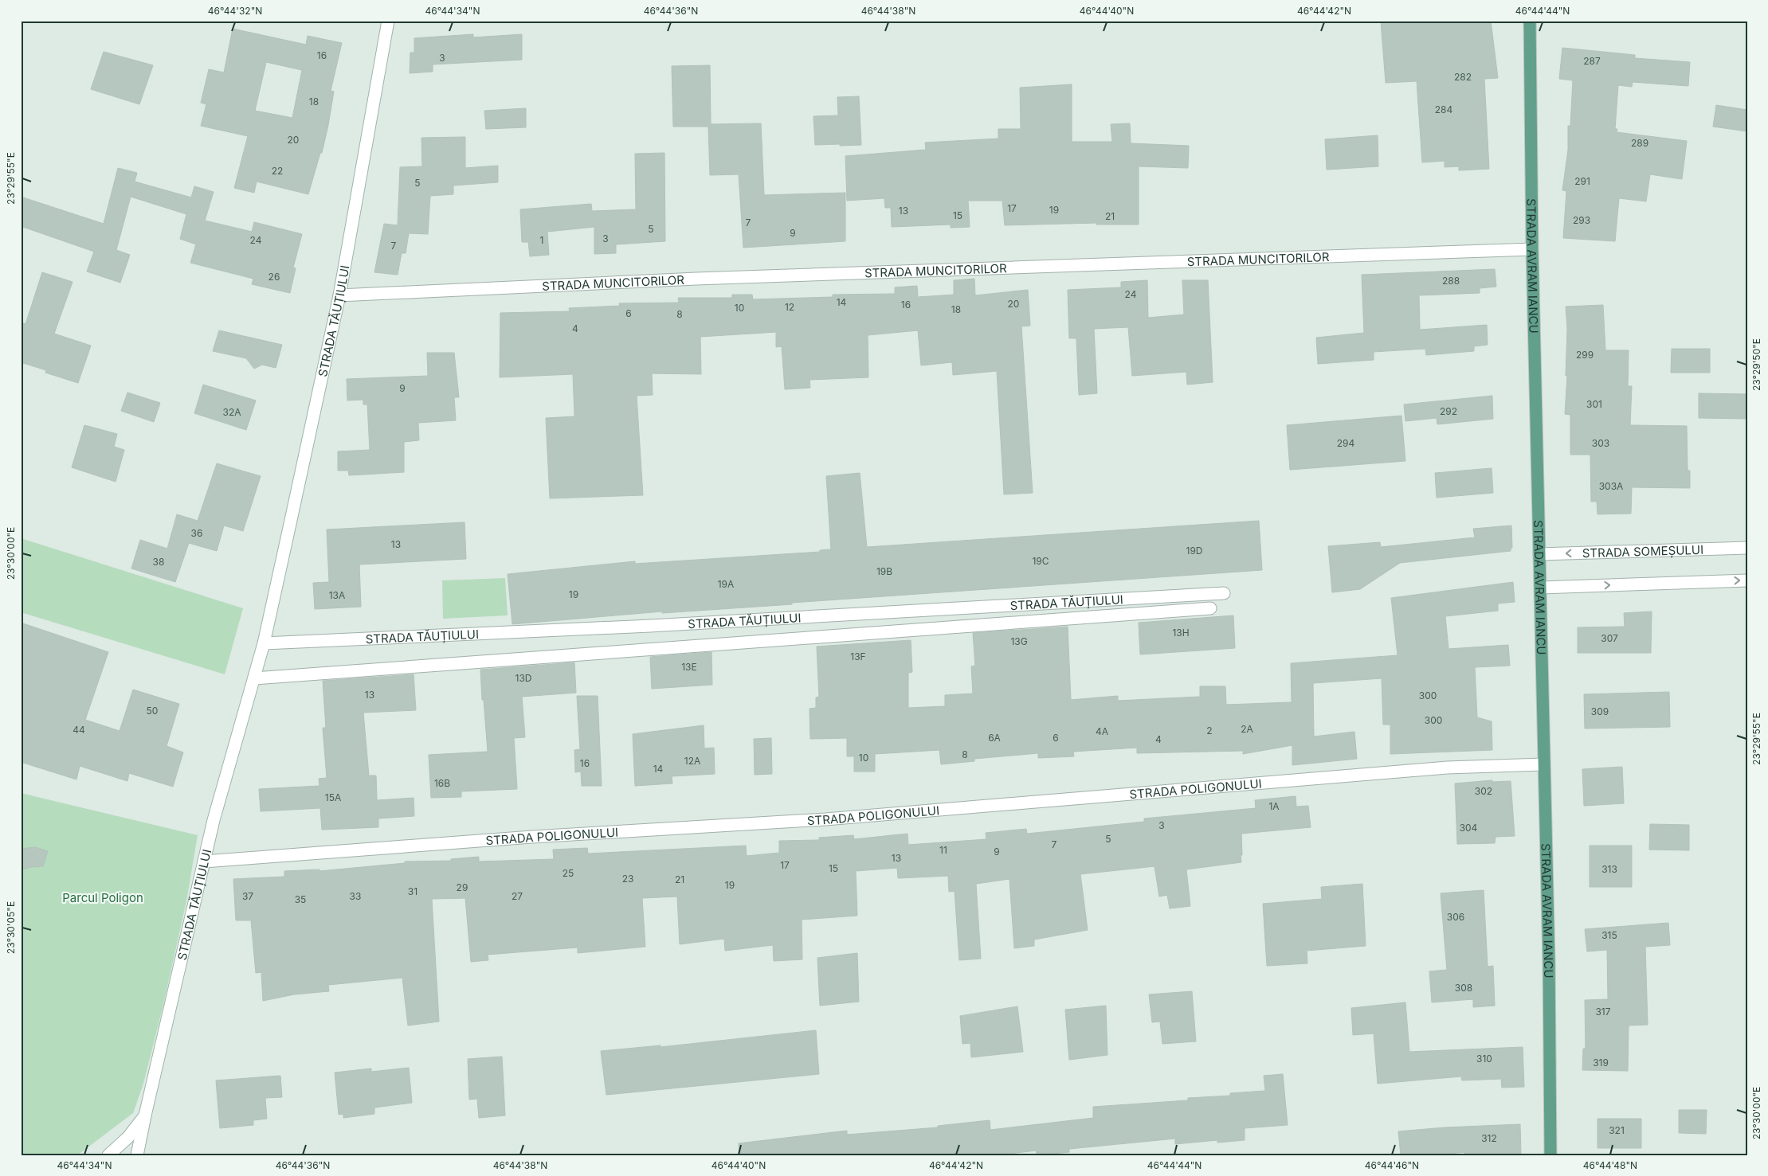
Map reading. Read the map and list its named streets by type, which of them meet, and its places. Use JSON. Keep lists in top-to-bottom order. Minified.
{"streets":{"main road":["STRADA AVRAM IANCU"],"street":["STRADA MUNCITORILOR","STRADA TĂUȚIULUI","STRADA SOMEȘULUI","STRADA POLIGONULUI"]},"crossings":[["STRADA MUNCITORILOR","STRADA AVRAM IANCU"],["STRADA MUNCITORILOR","STRADA TĂUȚIULUI"],["STRADA AVRAM IANCU","STRADA SOMEȘULUI"],["STRADA AVRAM IANCU","STRADA POLIGONULUI"],["STRADA TĂUȚIULUI","STRADA POLIGONULUI"]],"parks":["Parcul Poligon"],"house_numbers":["16","3","287","282","18","284","20","289","22","291","5","17","19","13","15","21","293","7","5","9","3","24","1","7","26","288","24","14","20","16","12","10","18","6","8","4","299","9","301","292","32A","294","303","303A","36","13","19D","19C","38","19B","19A","19","13A","13H","307","13G","13F","13E","13D","13","300","50","309","300","2A","44","2","4A","6A","6","4","8","10","12A","16","14","16B","302","15A","1A","3","304","5","7","11","9","13","17","15","313","25","23","21","19","29","31","37","33","27","35","306","315","308","317","310","319","321","312"],"coordinates":["46°44'32\"N","46°44'34\"N","46°44'36\"N","46°44'38\"N","46°44'40\"N","46°44'42\"N","46°44'44\"N","23°29'55\"E","23°29'50\"E","23°30'00\"E","23°30'05\"E","46°44'46\"N","46°44'48\"N"]}
